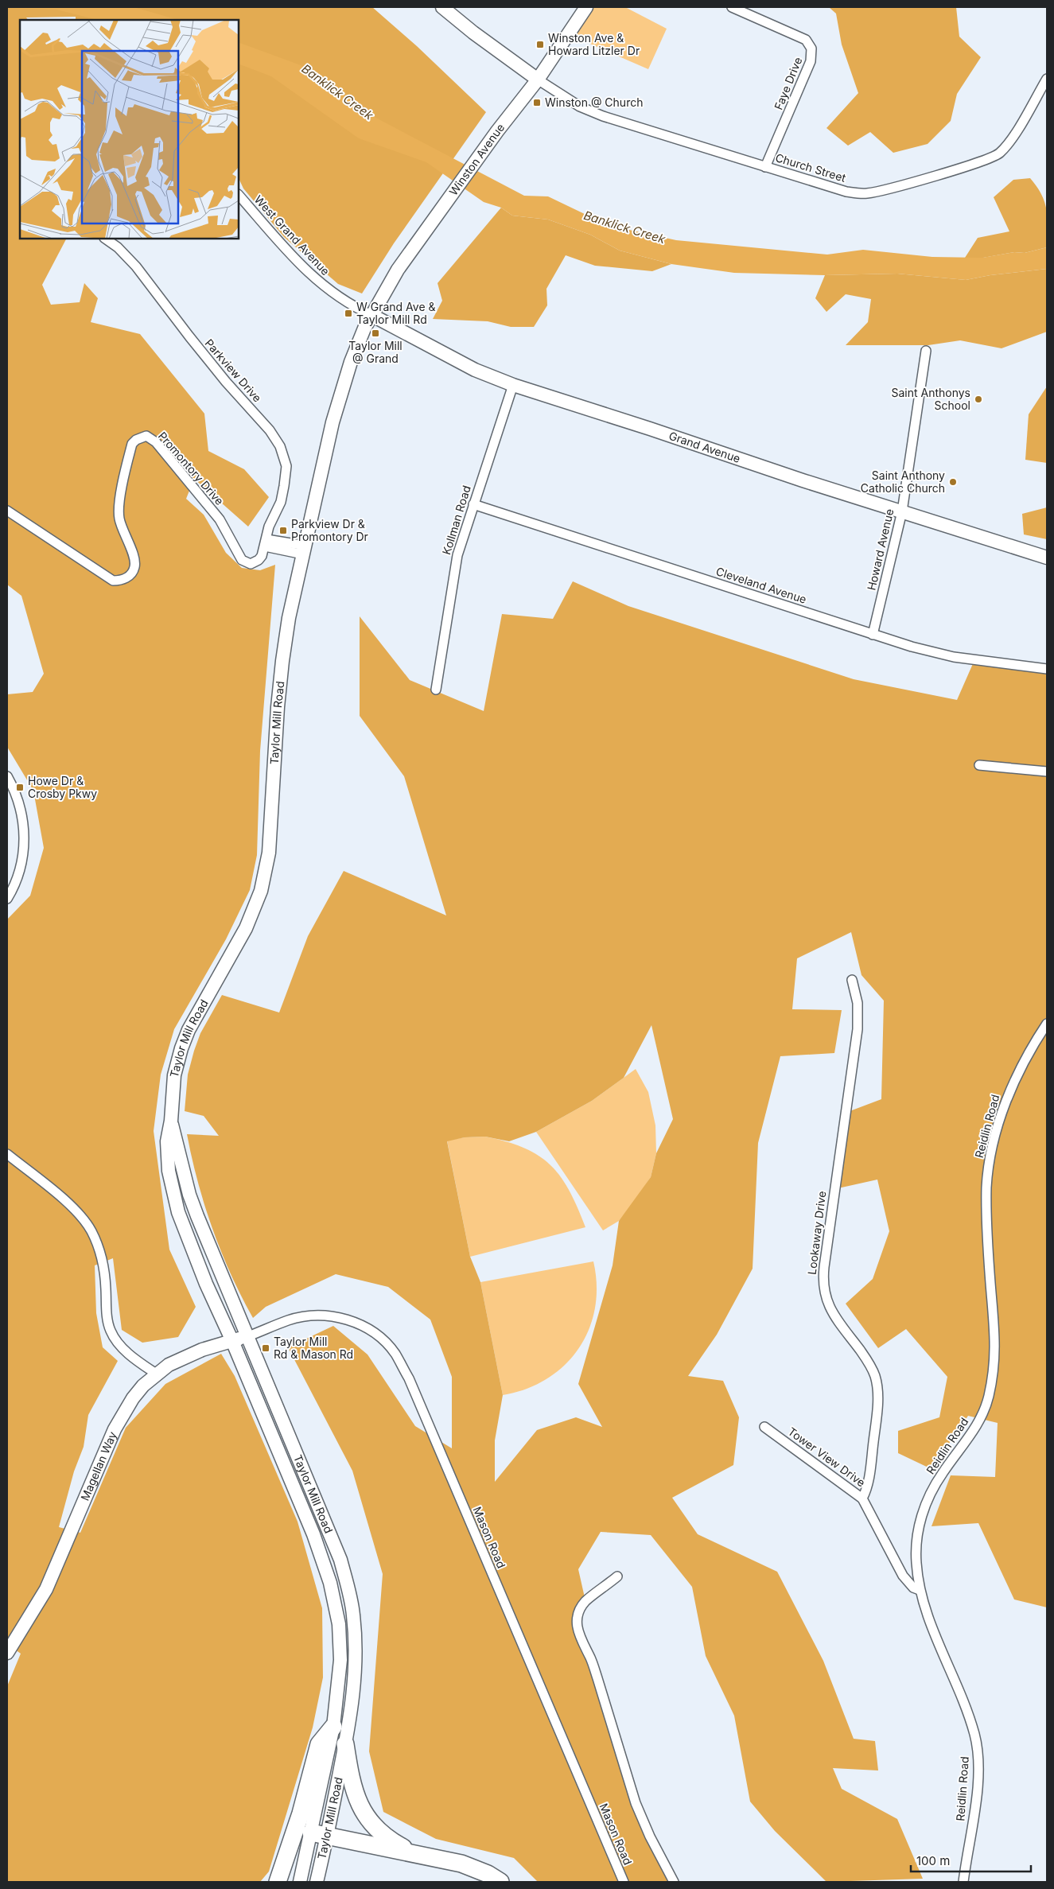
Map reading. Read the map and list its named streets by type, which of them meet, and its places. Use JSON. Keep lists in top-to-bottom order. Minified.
{"streets":{"main road":["Winston Avenue","Grand Avenue","Taylor Mill Road","Magellan Way"],"street":["Faye Drive","Church Street","West Grand Avenue","Parkview Drive","Promontory Drive","Kollman Road","Howard Avenue","Cleveland Avenue","Reidlin Road","Lookaway Drive","Tower View Drive","Mason Road"]},"crossings":[["Faye Drive","Church Street"],["Winston Avenue","Church Street"],["Winston Avenue","West Grand Avenue"],["Winston Avenue","Grand Avenue"],["Winston Avenue","Taylor Mill Road"],["West Grand Avenue","Grand Avenue"],["West Grand Avenue","Taylor Mill Road"],["Parkview Drive","Promontory Drive"],["Grand Avenue","Kollman Road"],["Grand Avenue","Howard Avenue"],["Grand Avenue","Taylor Mill Road"],["Kollman Road","Cleveland Avenue"],["Howard Avenue","Cleveland Avenue"],["Taylor Mill Road","Magellan Way"],["Taylor Mill Road","Mason Road"],["Reidlin Road","Tower View Drive"],["Lookaway Drive","Tower View Drive"],["Magellan Way","Mason Road"]],"water":["Banklick Creek"],"places":{"transit":["Winston Ave & Howard Litzler Dr","Winston @ Church","W Grand Ave & Taylor Mill Rd","Taylor Mill @ Grand","Parkview Dr & Promontory Dr","Howe Dr & Crosby Pkwy","Taylor Mill Rd & Mason Rd"],"other":["Saint Anthonys School","Saint Anthony Catholic Church"]},"scale_bar":"100 m"}
